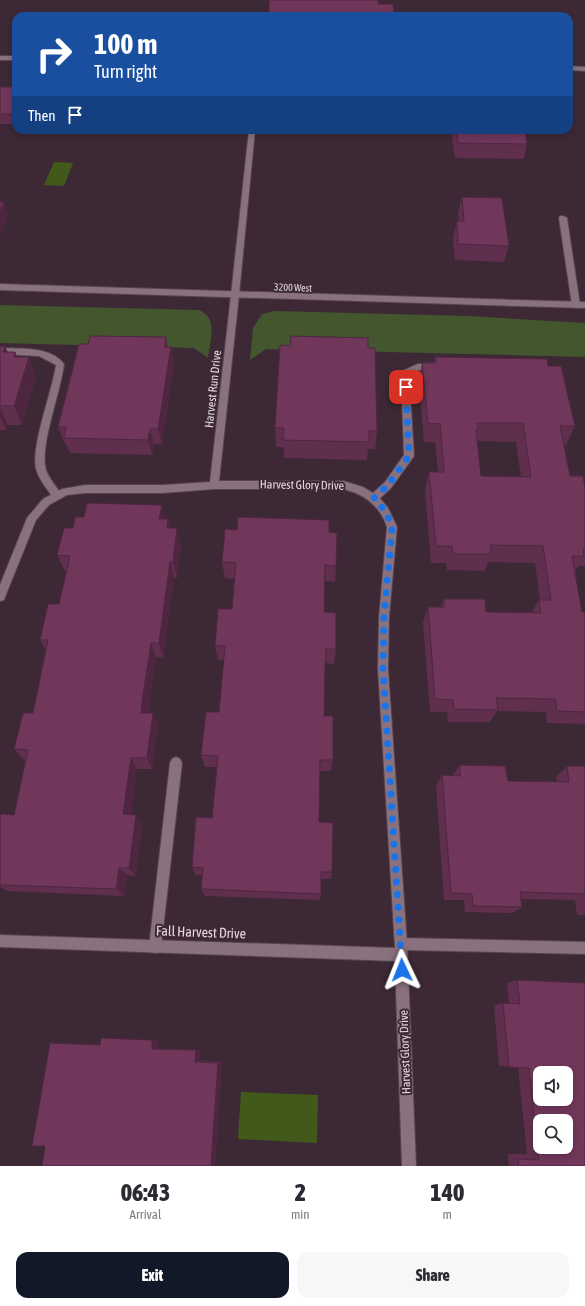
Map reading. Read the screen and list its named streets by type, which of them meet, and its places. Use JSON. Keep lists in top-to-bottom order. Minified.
{"streets":{"street":["3200 West","Harvest Run Drive","Harvest Glory Drive","Fall Harvest Drive"]},"crossings":[["3200 West","Harvest Run Drive"],["Harvest Run Drive","Harvest Glory Drive"],["Harvest Glory Drive","Fall Harvest Drive"]],"page":{"turn":["100 m","Turn right"],"then":"Then","eta":["06:43","Arrival","2","min","140","m"],"buttons":["Exit","Share"]}}
